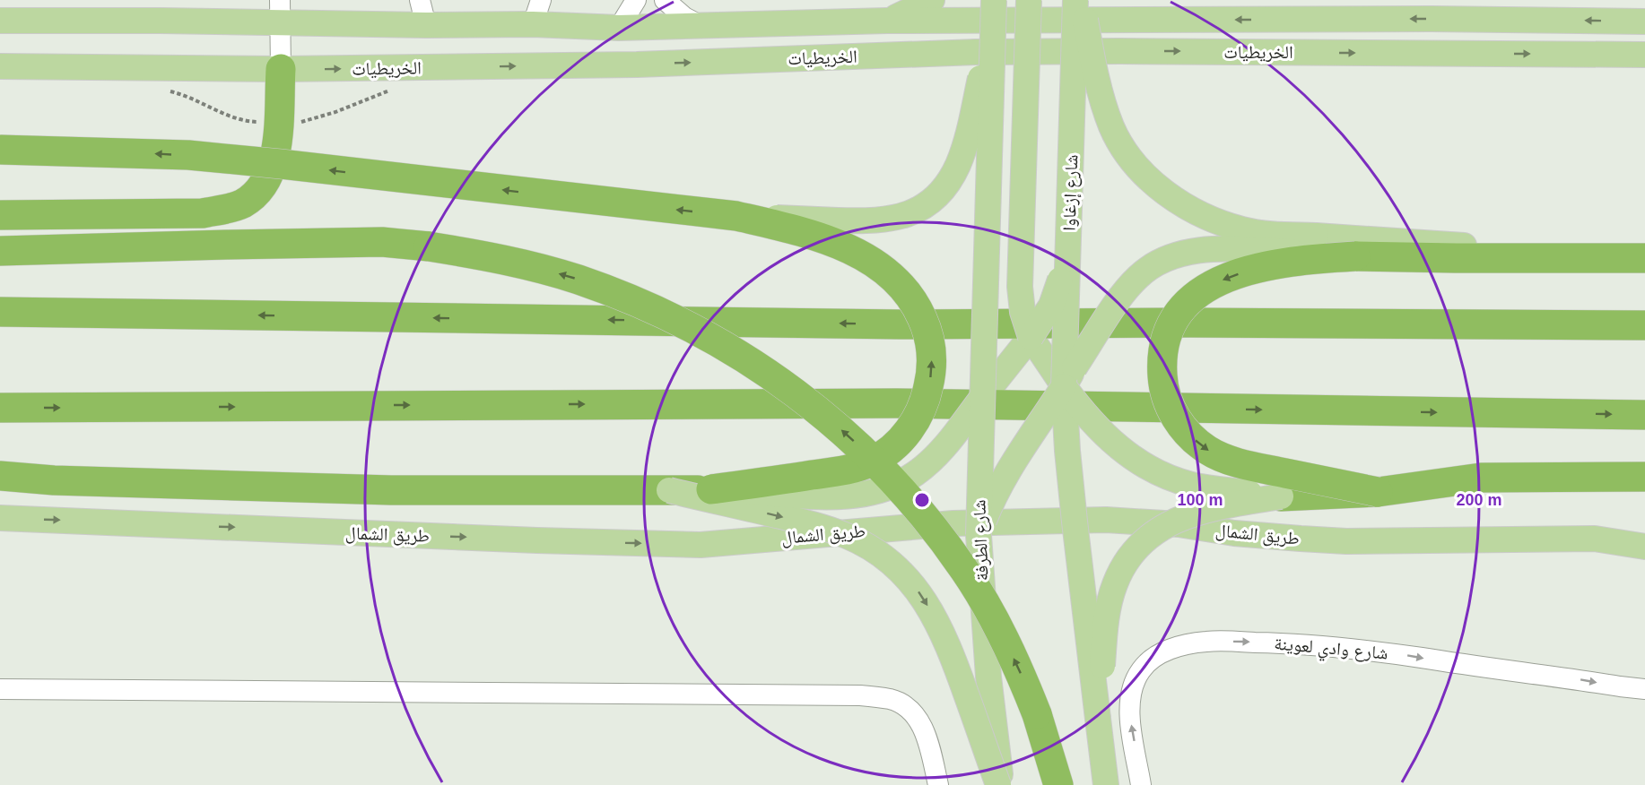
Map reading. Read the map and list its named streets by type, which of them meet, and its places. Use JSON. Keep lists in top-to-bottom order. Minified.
{"streets":{"main road":["الخريطيات","شارع إزغاوا","طريق الشمال","شارع الطرفة"],"street":["شارع وادي لعوينة"]},"one_way":["طريق الشمال","شارع وادي لعوينة"],"rings":["100 m","200 m"]}
